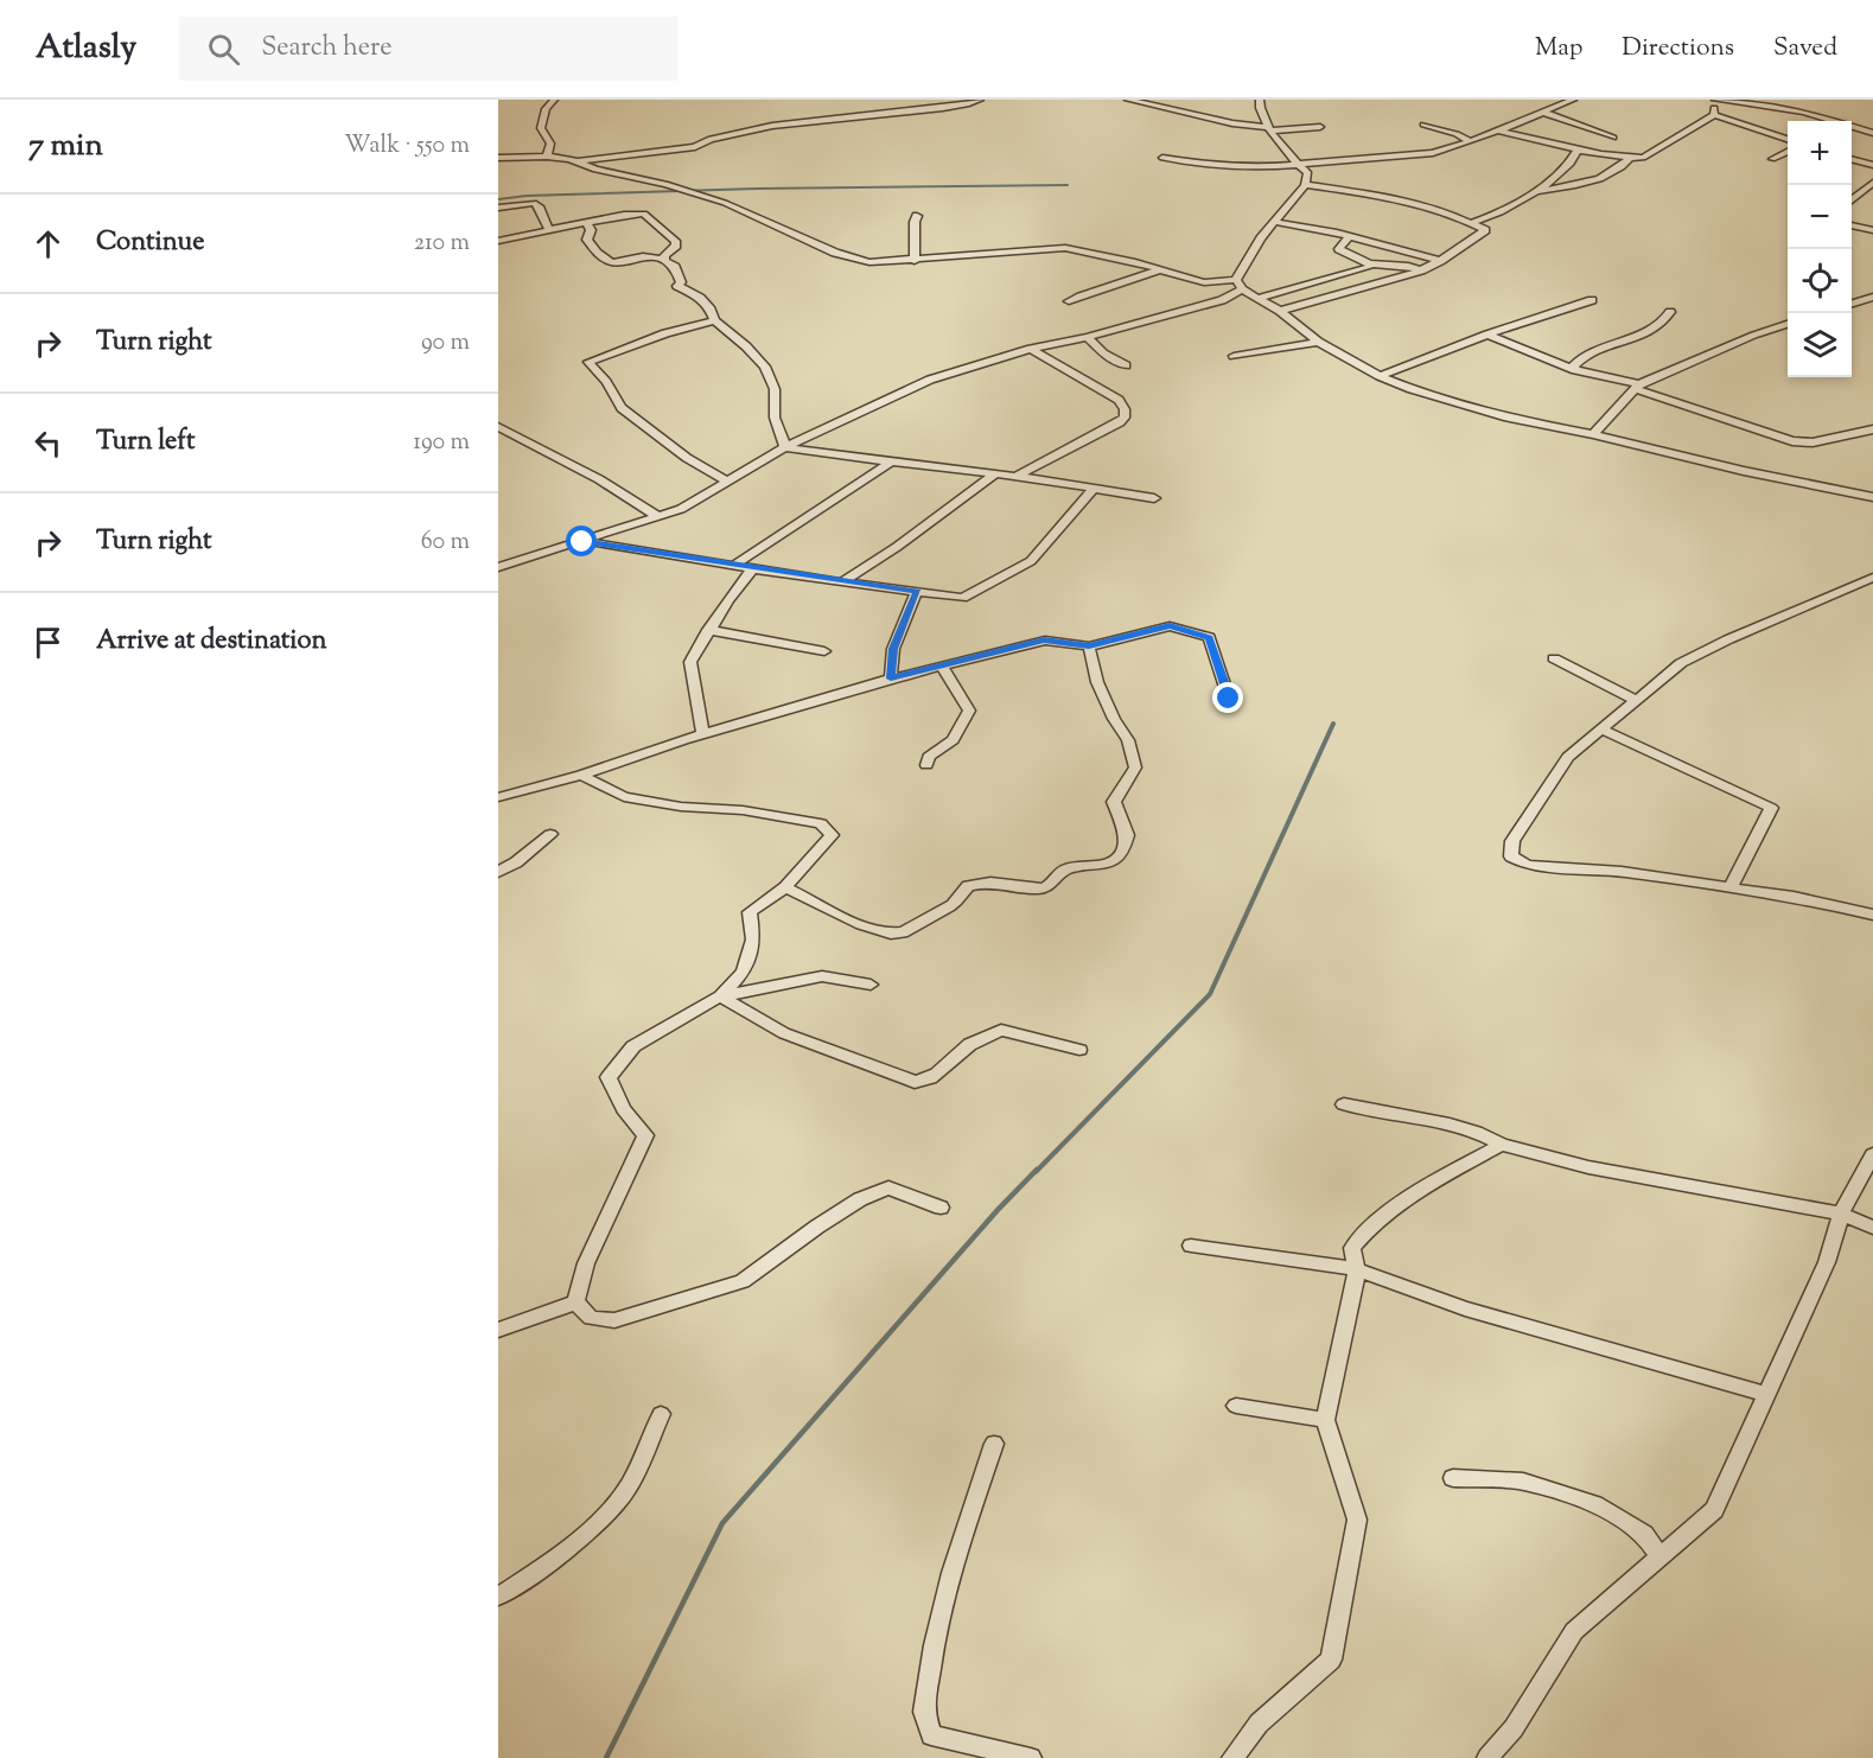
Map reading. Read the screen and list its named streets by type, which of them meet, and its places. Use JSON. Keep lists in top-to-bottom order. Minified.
{"page":{"header":"Atlasly","search":"Search here","nav":["Map","Directions","Saved"],"heading":["7 min","Walk · 550 m"],"map_buttons":["+","−"],"list":[["Continue","210 m"],["Turn right","90 m"],["Turn left","190 m"],["Turn right","60 m"],"Arrive at destination"]}}
